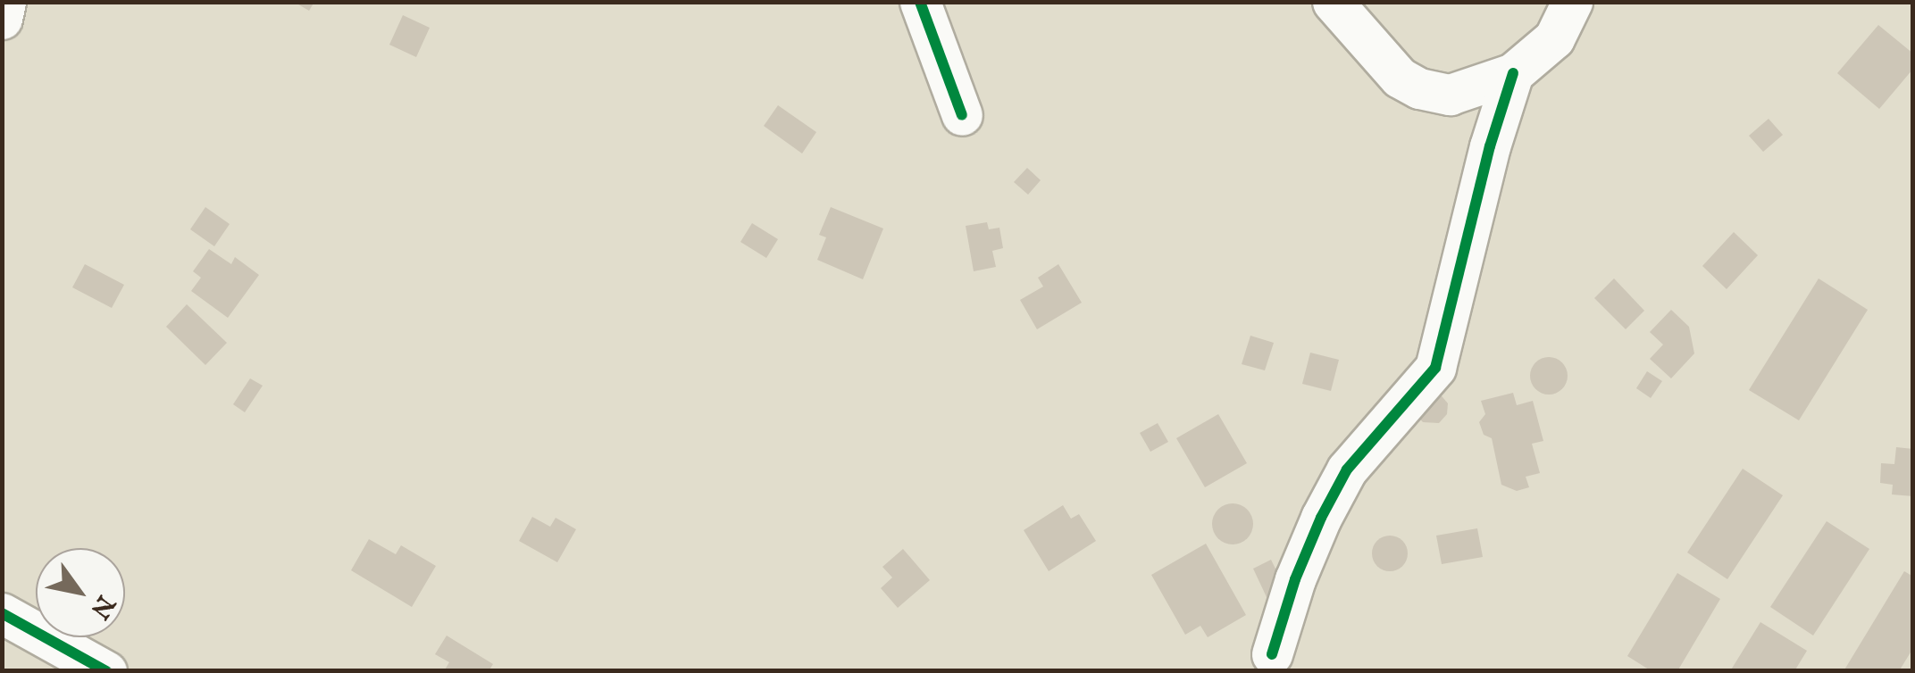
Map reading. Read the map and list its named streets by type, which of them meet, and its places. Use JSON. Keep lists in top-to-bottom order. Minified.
{"north":"bottom right"}
